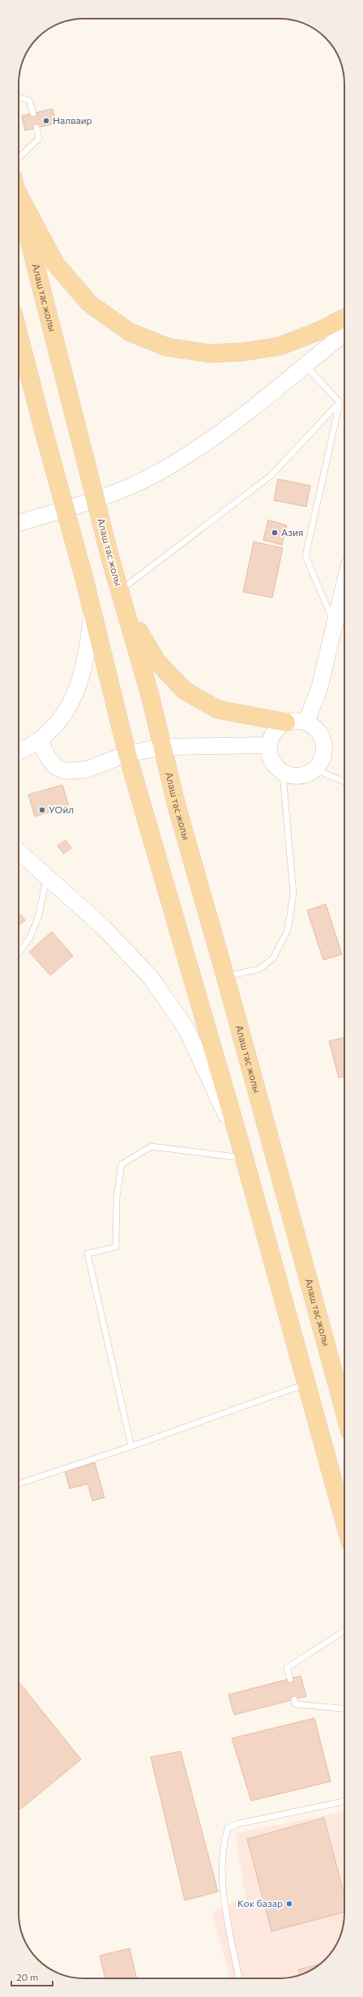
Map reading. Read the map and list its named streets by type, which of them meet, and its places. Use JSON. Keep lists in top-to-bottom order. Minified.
{"streets":{"main road":["Алаш тас жолы"]},"places":["Налваир","Азия","УОйл","Кок базар"],"scale_bar":"20 m"}
